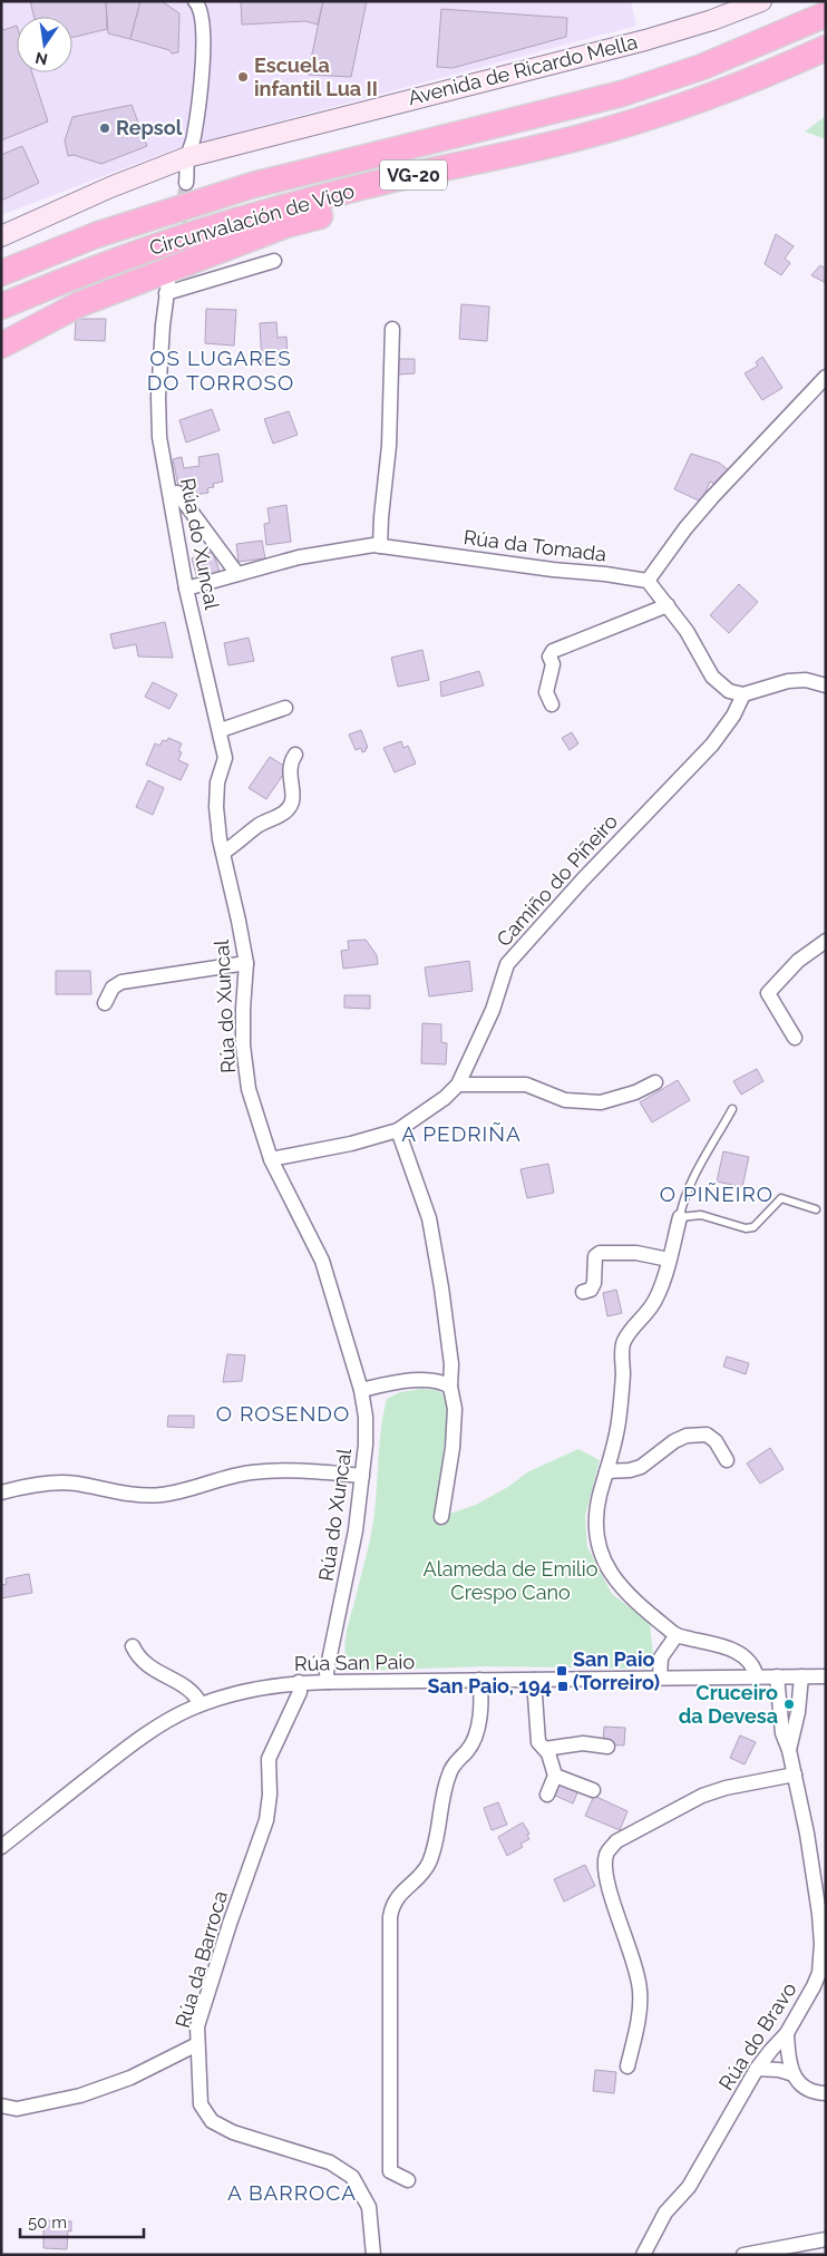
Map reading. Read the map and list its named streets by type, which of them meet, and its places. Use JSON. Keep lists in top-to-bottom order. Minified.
{"streets":{"highway":["VG-20","Circunvalación de Vigo"],"main road":["Avenida de Ricardo Mella"],"street":["Rúa do Xuncal","Rúa da Tomada","Camiño do Piñeiro","Rúa San Paio","Rúa da Barroca","Rúa do Bravo"]},"crossings":[["Rúa do Xuncal","Rúa da Tomada"],["Rúa do Xuncal","Camiño do Piñeiro"],["Rúa do Xuncal","Rúa San Paio"],["Rúa San Paio","Rúa da Barroca"],["Rúa San Paio","Rúa do Bravo"]],"districts":["OS LUGARES DO TORROSO","A PEDRIÑA","O PIÑEIRO","O ROSENDO","A BARROCA"],"parks":["Alameda de Emilio Crespo Cano"],"places":{"other":["Escuela infantil Lua II","Repsol","Cruceiro da Devesa"],"transit":["San Paio (Torreiro)","San Paio, 194"]},"scale_bar":"50 m","north":"bottom"}
